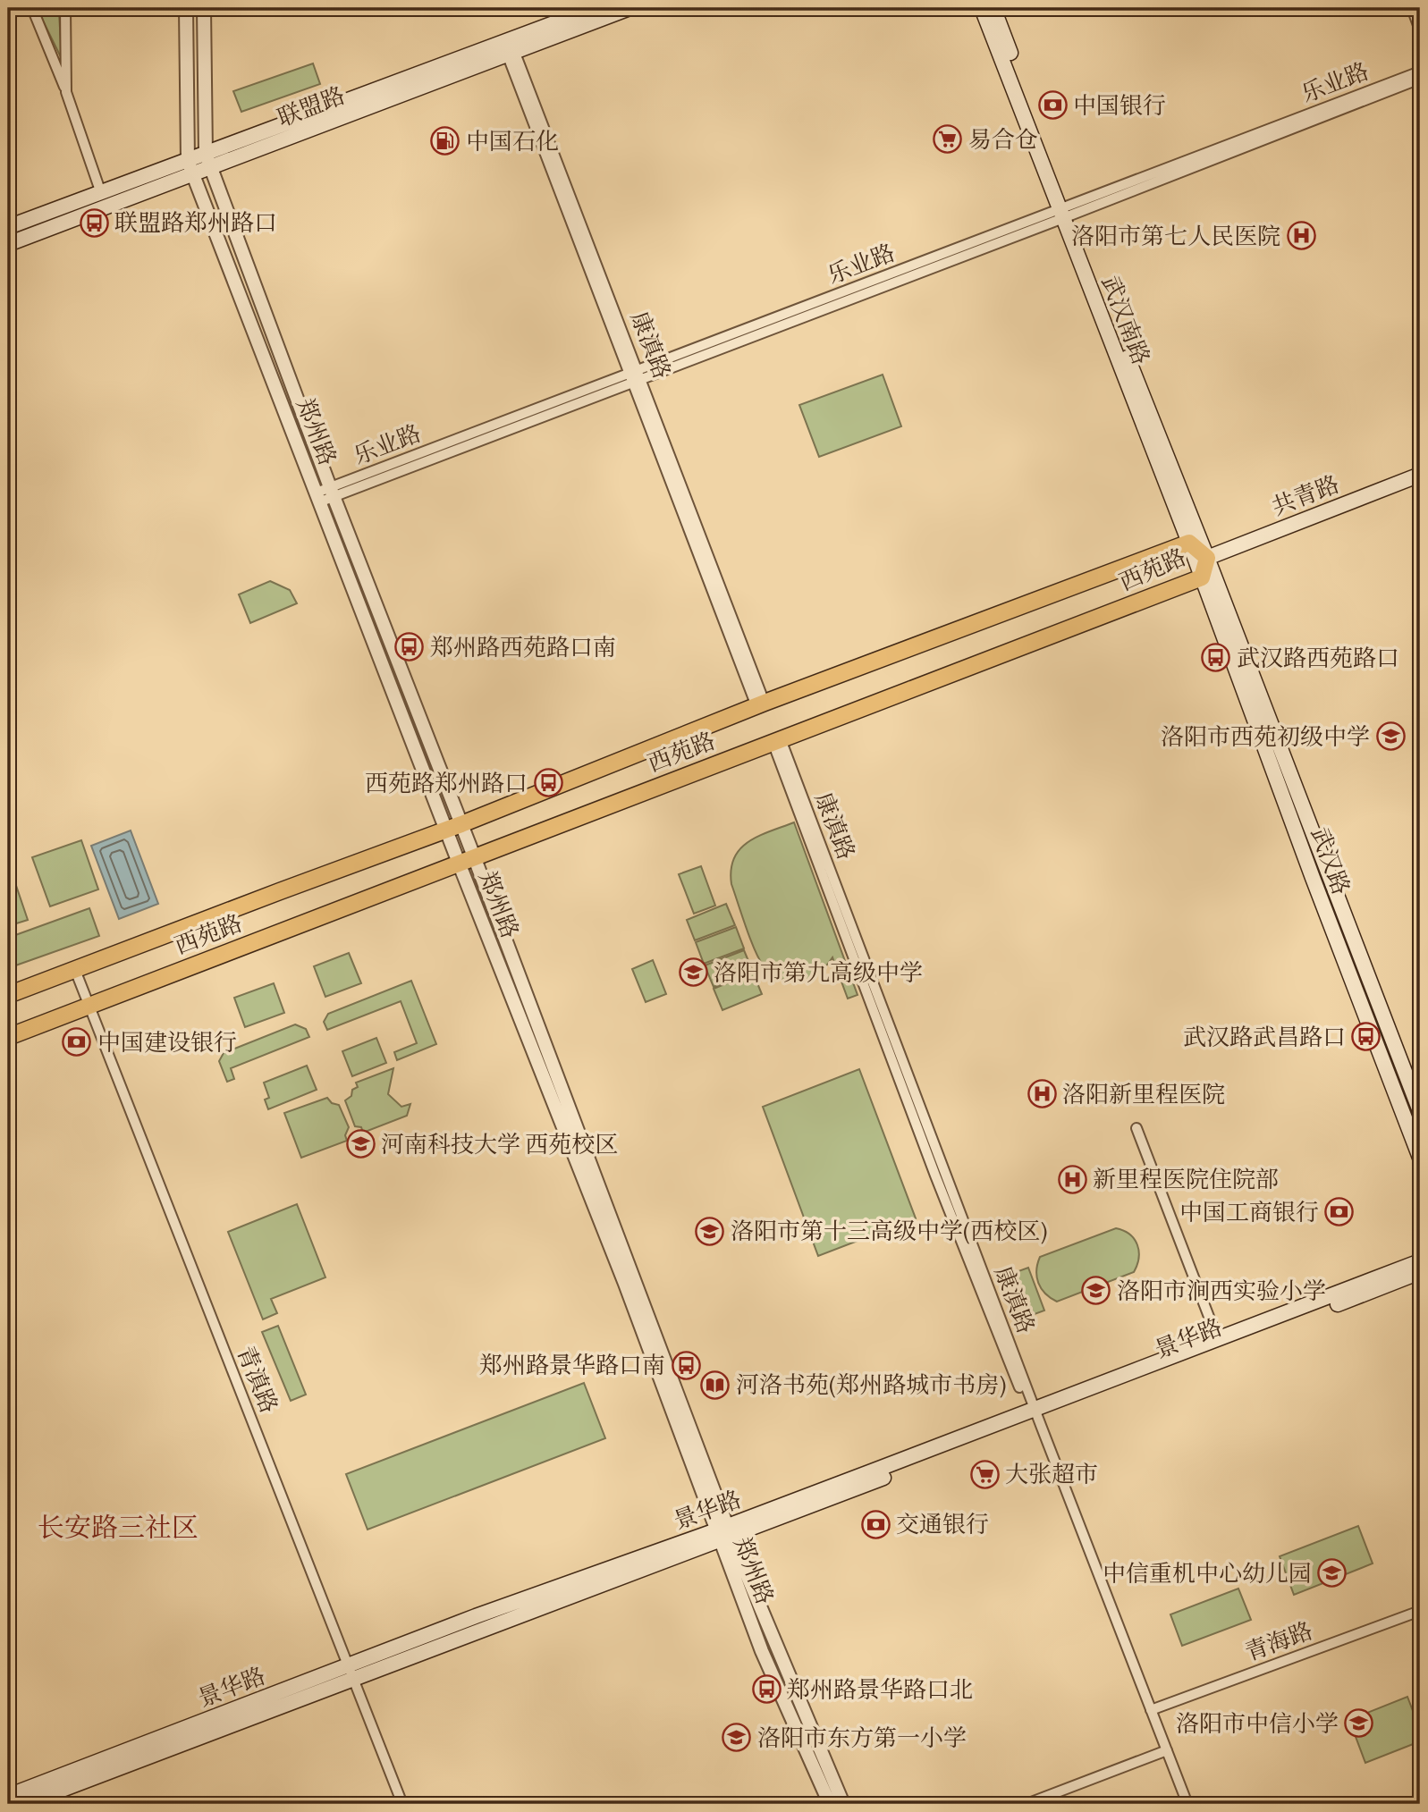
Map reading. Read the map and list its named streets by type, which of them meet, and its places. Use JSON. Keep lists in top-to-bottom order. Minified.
{"streets":{"main road":["联盟路","武汉南路","共青路","西苑路","武汉路","景华路"],"street":["乐业路","康滇路","郑州路","青滇路","青海路"]},"crossings":[["乐业路","武汉南路"],["乐业路","康滇路"],["乐业路","郑州路"],["联盟路","康滇路"],["联盟路","郑州路"],["武汉南路","共青路"],["武汉南路","西苑路"],["武汉南路","武汉路"],["康滇路","西苑路"],["康滇路","景华路"],["康滇路","青海路"],["郑州路","西苑路"],["郑州路","景华路"],["共青路","西苑路"],["共青路","武汉路"],["西苑路","武汉路"],["西苑路","青滇路"],["景华路","青滇路"]],"districts":["长安路三社区"],"places":{"bank":["中国银行","中国建设银行","中国工商银行","交通银行"],"supermarket":["易合仓","大张超市"],"fuel station":["中国石化"],"bus stop":["联盟路郑州路口","郑州路西苑路口南","武汉路西苑路口","西苑路郑州路口","武汉路武昌路口","郑州路景华路口南","郑州路景华路口北"],"hospital":["洛阳市第七人民医院","洛阳新里程医院","新里程医院住院部"],"school or university":["洛阳市西苑初级中学","洛阳市第九高级中学","河南科技大学 西苑校区","洛阳市第十三高级中学(西校区)","洛阳市涧西实验小学","中信重机中心幼儿园","洛阳市中信小学","洛阳市东方第一小学"],"library":["河洛书苑(郑州路城市书房)"]}}
